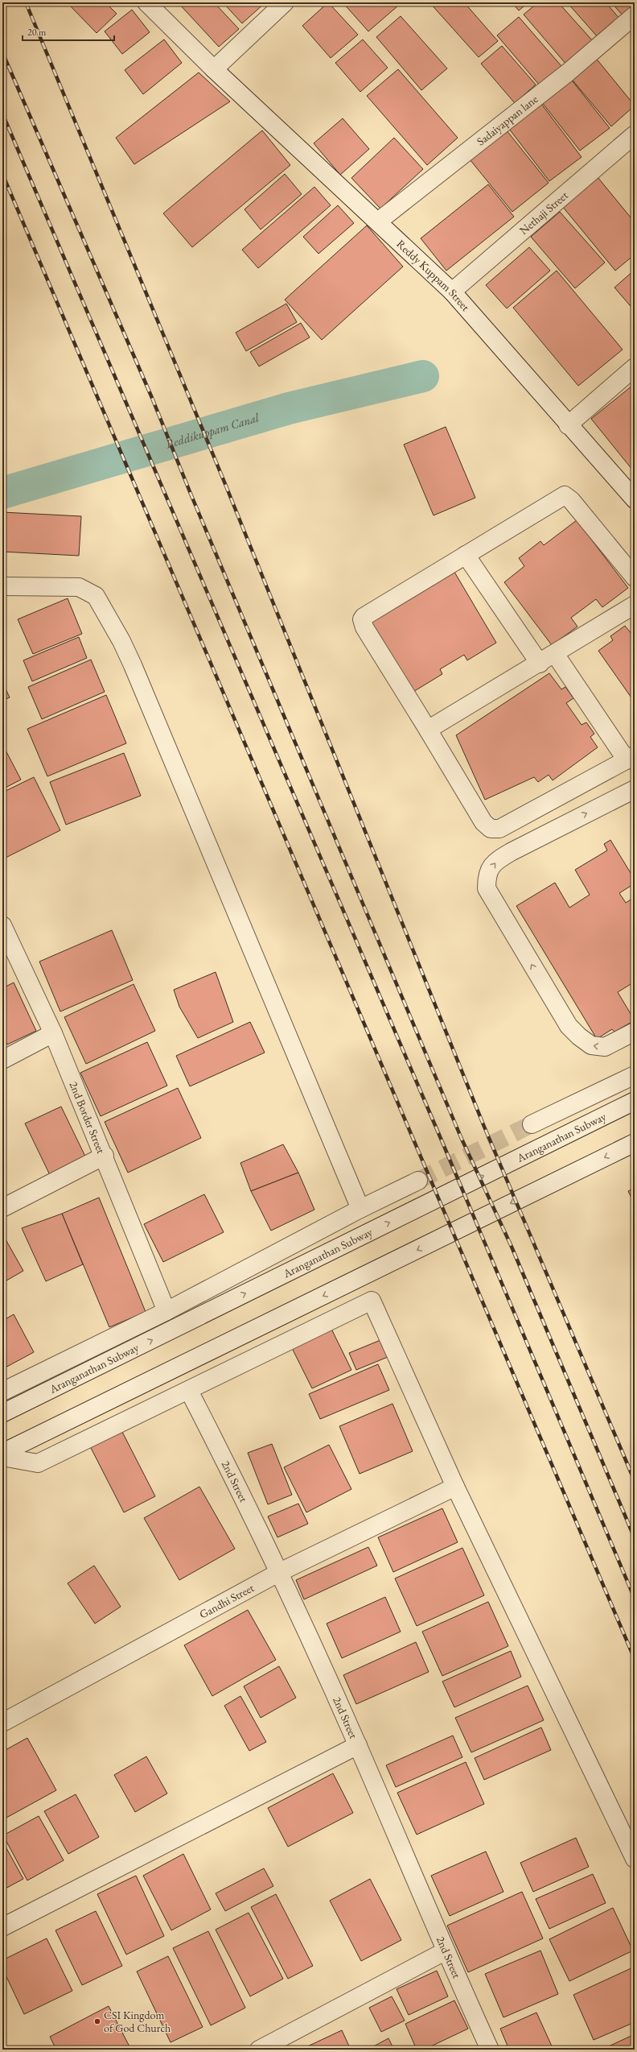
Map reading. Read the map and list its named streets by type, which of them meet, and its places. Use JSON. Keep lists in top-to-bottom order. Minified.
{"streets":{"street":["Sadaiyappan lane","Nethaji Street","Reddy Kuppam Street","2nd Border Street","Aranganathan Subway","2nd Street","Gandhi Street"]},"crossings":[["Sadaiyappan lane","Reddy Kuppam Street"],["Nethaji Street","Reddy Kuppam Street"],["2nd Street","Gandhi Street"]],"water":["Reddikuppam Canal"],"places":["CSI Kingdom of God Church"],"scale_bar":"20 m"}
